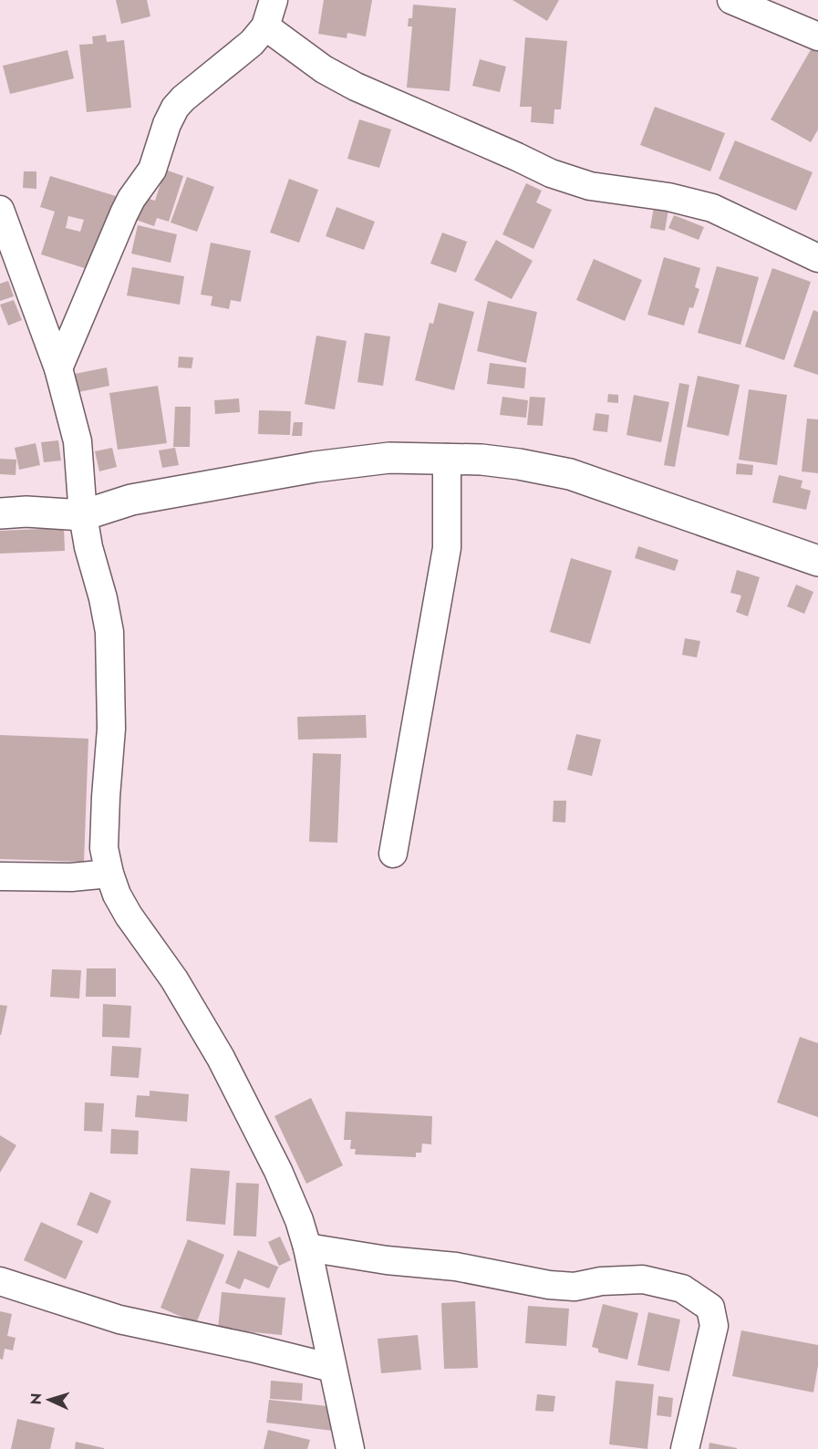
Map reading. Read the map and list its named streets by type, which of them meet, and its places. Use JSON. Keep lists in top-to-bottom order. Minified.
{"north":"left"}
